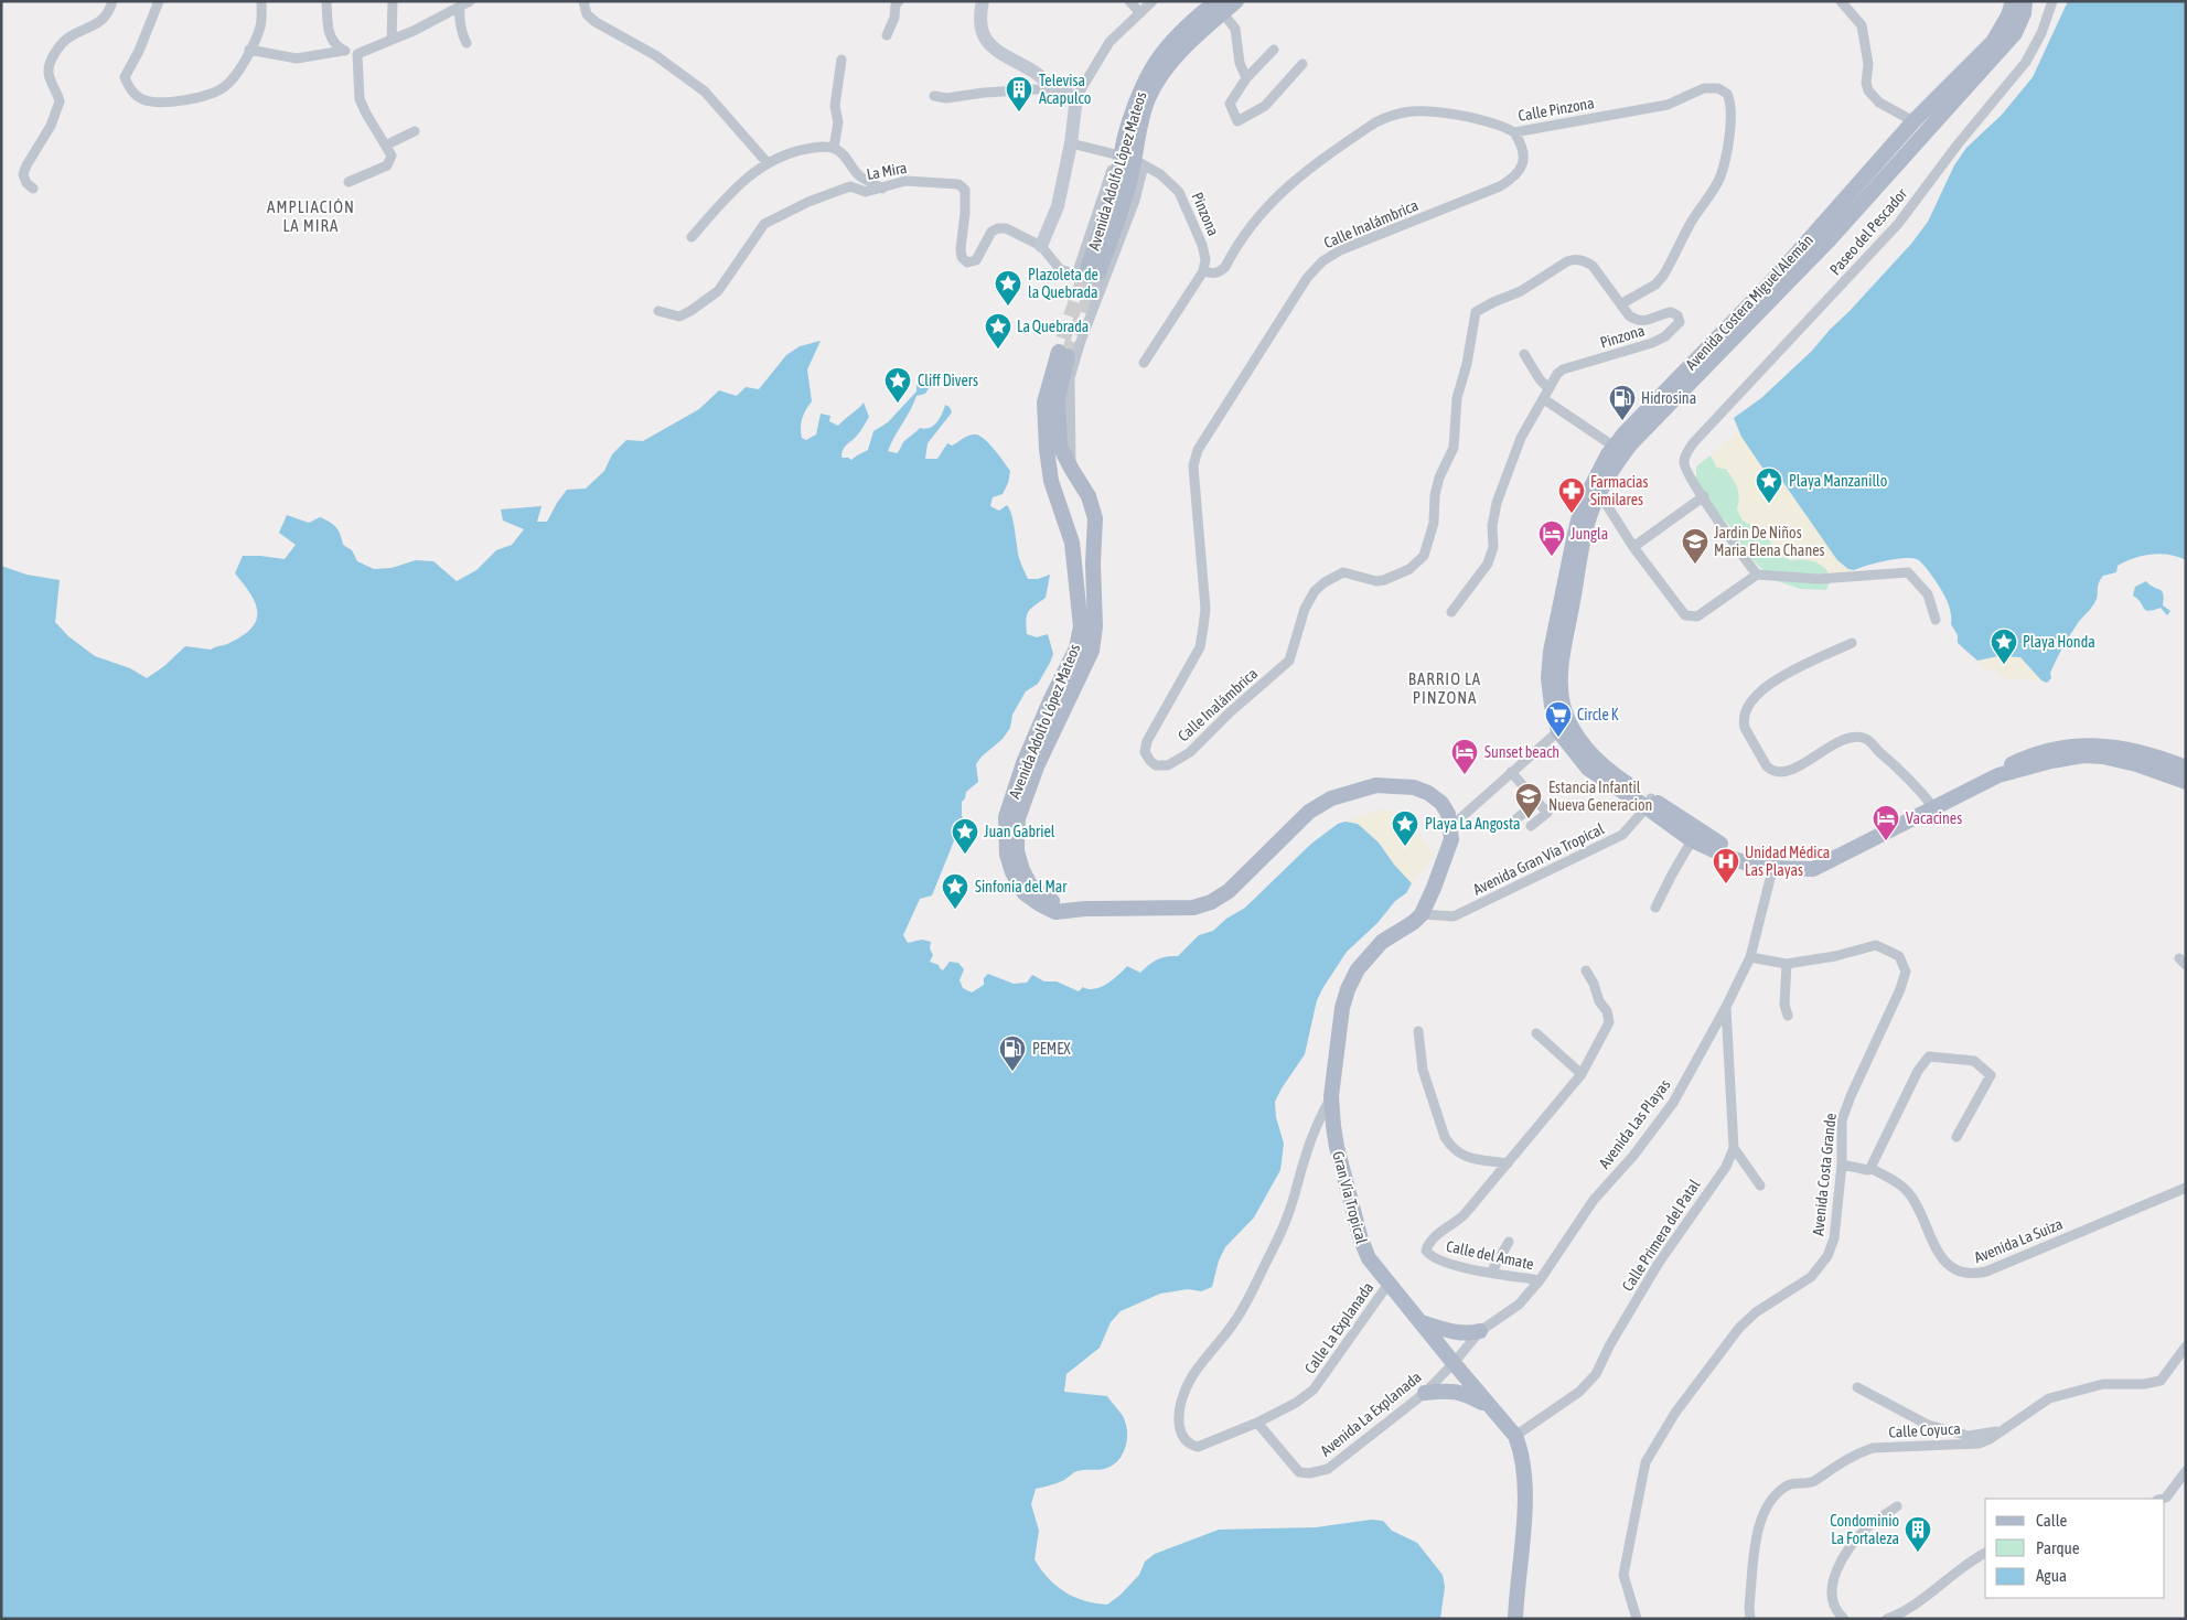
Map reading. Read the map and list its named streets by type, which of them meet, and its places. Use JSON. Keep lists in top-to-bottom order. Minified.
{"streets":{"main road":["Avenida Adolfo López Mateos","Avenida Costera Miguel Alemán","Gran Vía Tropical"],"street":["Calle Pinzona","La Mira","Pinzona","Calle Inalámbrica","Paseo del Pescador","Avenida Gran Vía Tropical","Avenida Las Playas","Avenida Costa Grande","Calle Primera del Patal","Avenida La Suiza","Calle del Amate","Calle La Explanada","Avenida La Explanada","Calle Coyuca"]},"crossings":[["Calle Pinzona","Pinzona"],["Calle Pinzona","Calle Inalámbrica"],["Avenida Adolfo López Mateos","Pinzona"],["Pinzona","Calle Inalámbrica"],["Avenida Costera Miguel Alemán","Avenida Gran Vía Tropical"],["Avenida Costera Miguel Alemán","Avenida Las Playas"],["Avenida Gran Vía Tropical","Gran Vía Tropical"],["Avenida Las Playas","Avenida Costa Grande"],["Avenida Las Playas","Gran Vía Tropical"],["Avenida Las Playas","Calle Primera del Patal"],["Avenida Las Playas","Calle del Amate"],["Avenida Las Playas","Avenida La Explanada"],["Avenida Costa Grande","Avenida La Suiza"],["Gran Vía Tropical","Calle Primera del Patal"],["Gran Vía Tropical","Calle La Explanada"],["Gran Vía Tropical","Avenida La Explanada"],["Calle La Explanada","Avenida La Explanada"]],"districts":["AMPLIACIÓN LA MIRA","BARRIO LA PINZONA"],"places":{"building":["Televisa Acapulco","Condominio La Fortaleza"],"place":["Plazoleta de la Quebrada","La Quebrada","Cliff Divers","Playa Manzanillo","Playa Honda","Playa La Angosta","Juan Gabriel","Sinfonía del Mar"],"fuel station":["Hidrosina","PEMEX"],"pharmacy":["Farmacias Similares"],"hotel":["Jungla","Sunset beach","Vacacines"],"school or university":["Jardin De Niños Maria Elena Chanes","Estancia Infantil Nueva Generacion"],"supermarket":["Circle K"],"hospital":["Unidad Médica Las Playas"]},"legend":["Calle","Parque","Agua"]}
